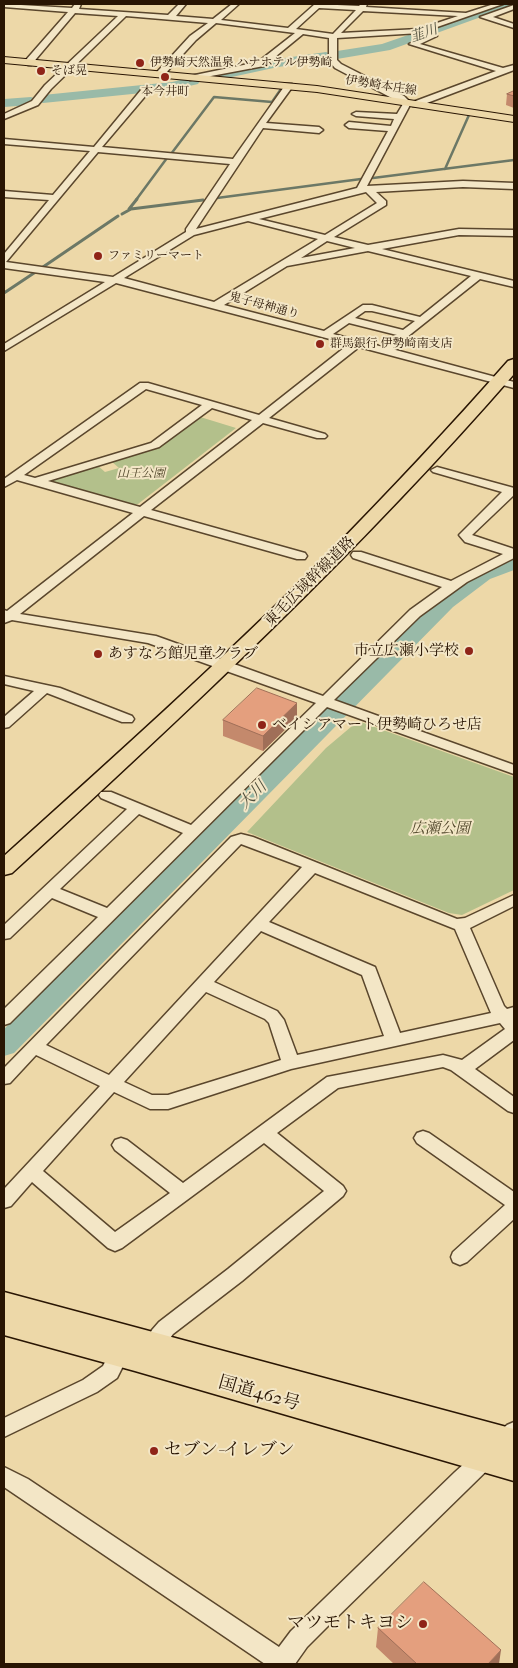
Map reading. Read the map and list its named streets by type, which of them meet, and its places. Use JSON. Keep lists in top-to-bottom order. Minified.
{"streets":{"highway":["東毛広域幹線道路","国道462号"],"main road":["伊勢崎本庄線"],"street":["鬼子母神通り"]},"crossings":[["鬼子母神通り","東毛広域幹線道路"]],"water":["韮川","大川"],"parks":["山王公園","広瀬公園"],"places":["伊勢崎天然温泉 ハナホテル伊勢崎","そば晃","本今井町","ファミリーマート","群馬銀行 伊勢崎南支店","市立広瀬小学校","あすなろ館児童クラブ","ベイシアマート伊勢崎ひろせ店","セブン-イレブン","マツモトキヨシ"]}
